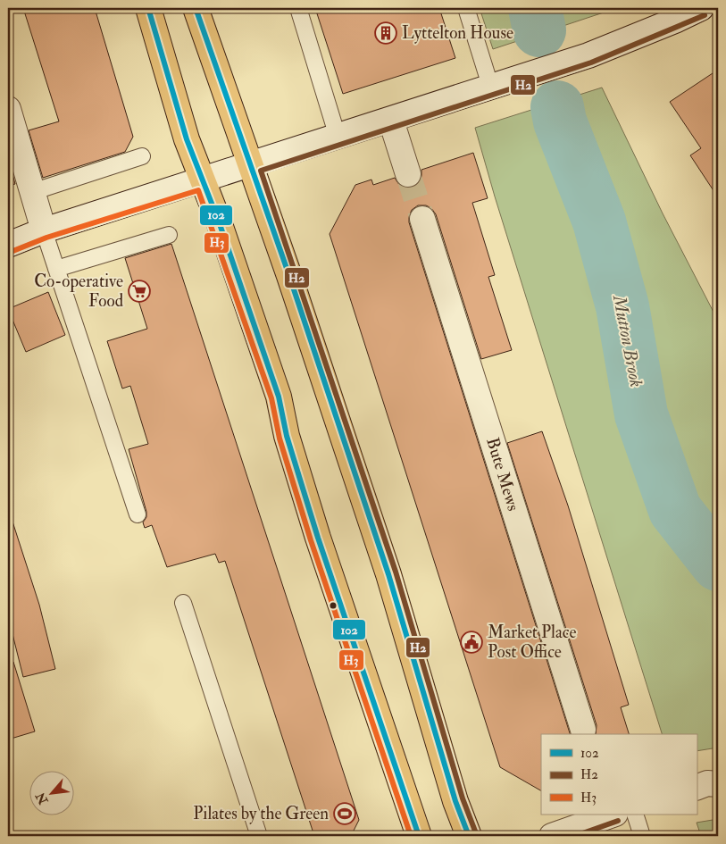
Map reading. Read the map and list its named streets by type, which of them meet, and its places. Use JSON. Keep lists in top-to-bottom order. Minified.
{"streets":{"street":["Bute Mews"]},"water":["Mutton Brook"],"places":{"building":["Lyttelton House"],"supermarket":["Co-operative Food"],"public building":["Market Place Post Office"],"sports":["Pilates by the Green"]},"lines":["transit line 102","transit line H2","transit line H3"],"legend":["102","H2","H3"],"north":"bottom left"}
